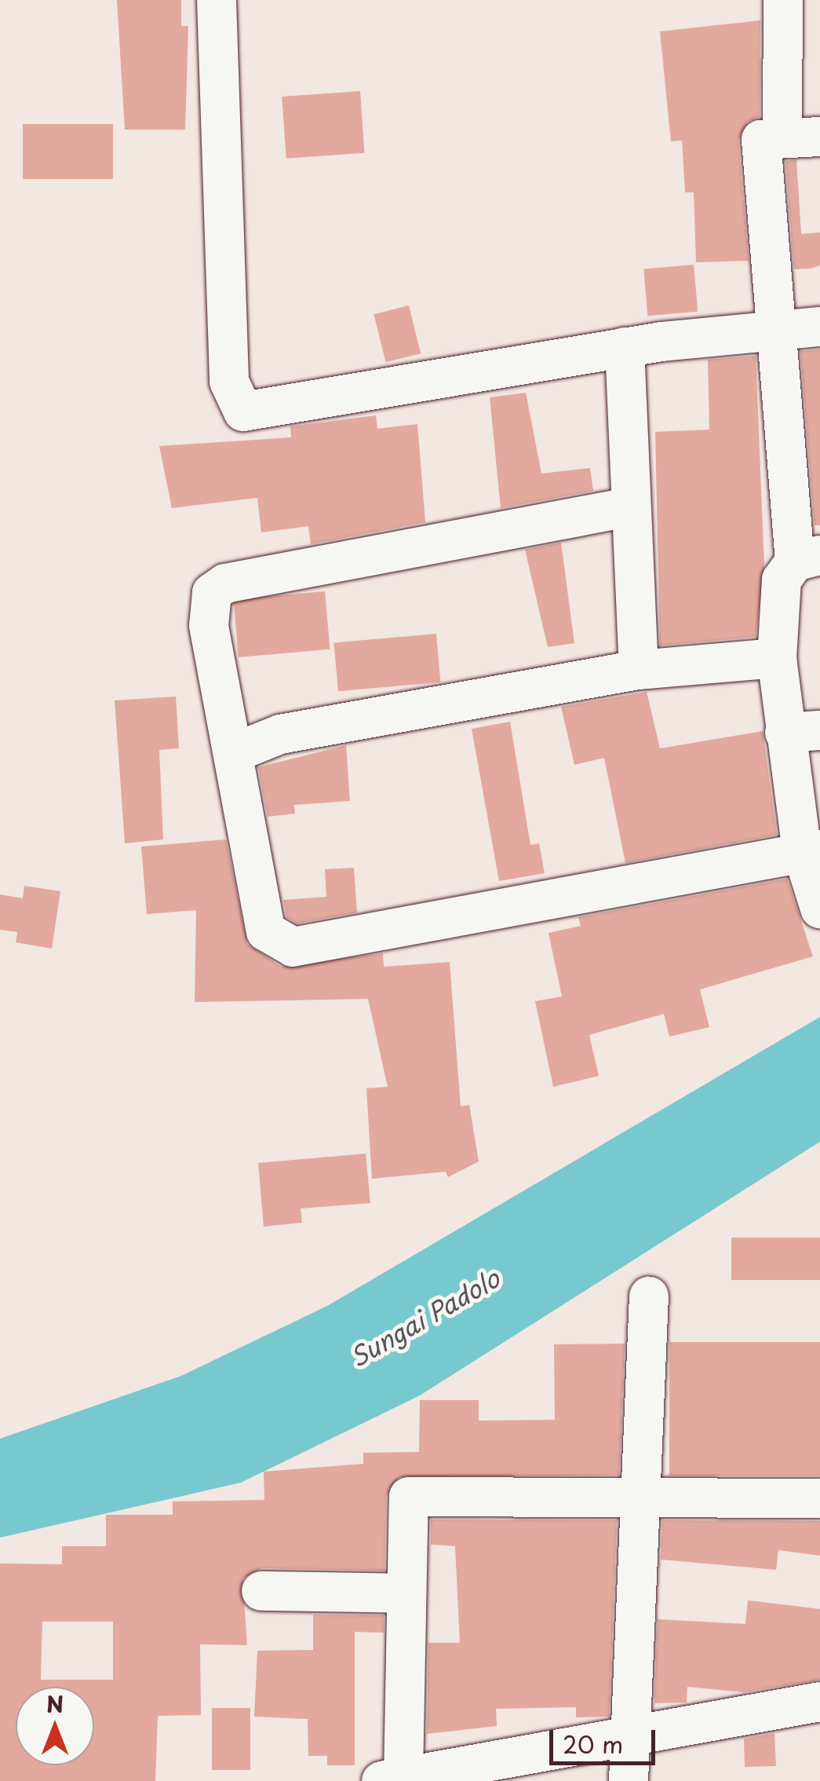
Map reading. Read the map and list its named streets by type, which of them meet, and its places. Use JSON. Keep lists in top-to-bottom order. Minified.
{"water":["Sungai Padolo"],"scale_bar":"20 m","north":"top"}
